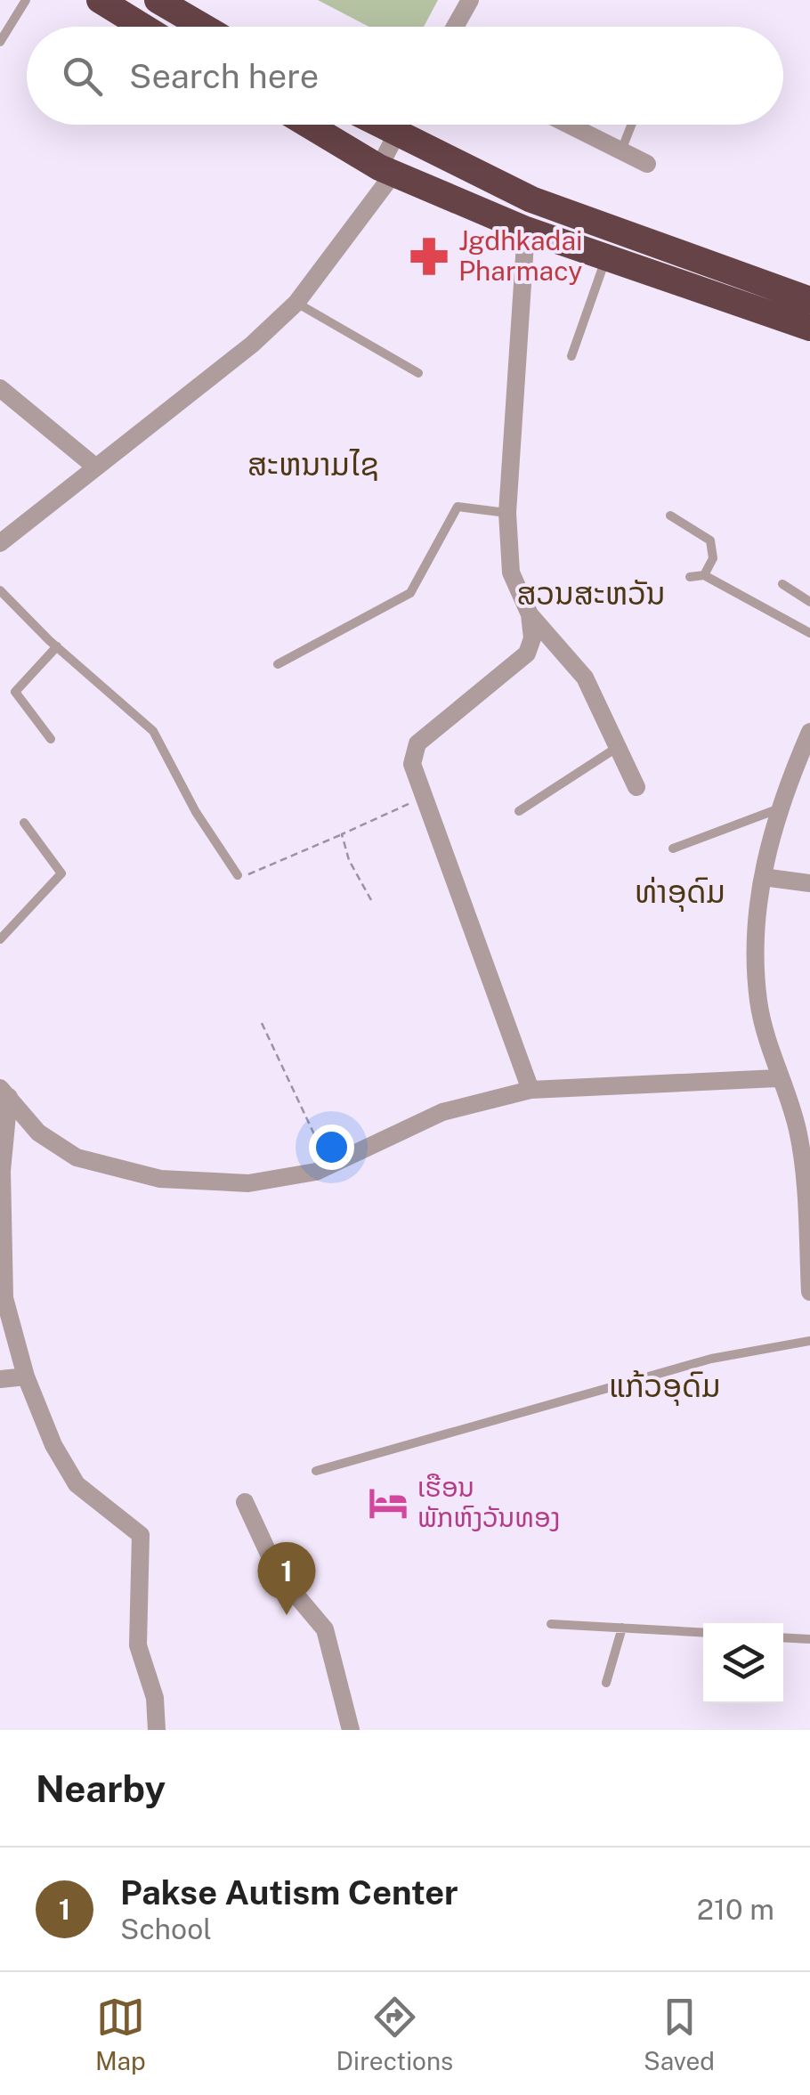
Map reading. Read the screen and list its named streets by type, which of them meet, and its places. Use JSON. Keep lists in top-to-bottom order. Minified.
{"districts":["ສະຫນາມໄຊ","ສວນສະຫວັນ","ທ່າອຸດົມ","ແກ້ວອຸດົມ"],"places":{"pharmacy":["Jgdhkadai Pharmacy"],"hotel":["ເຮືອນ ພັກຫົງວັນທອງ"]},"page":{"search":"Search here","pins":"1","heading":"Nearby","list":[{"mark":"1","name":"Pakse Autism Center","note":"School","value":"210 m"}],"nav":["Map","Directions","Saved"]}}
